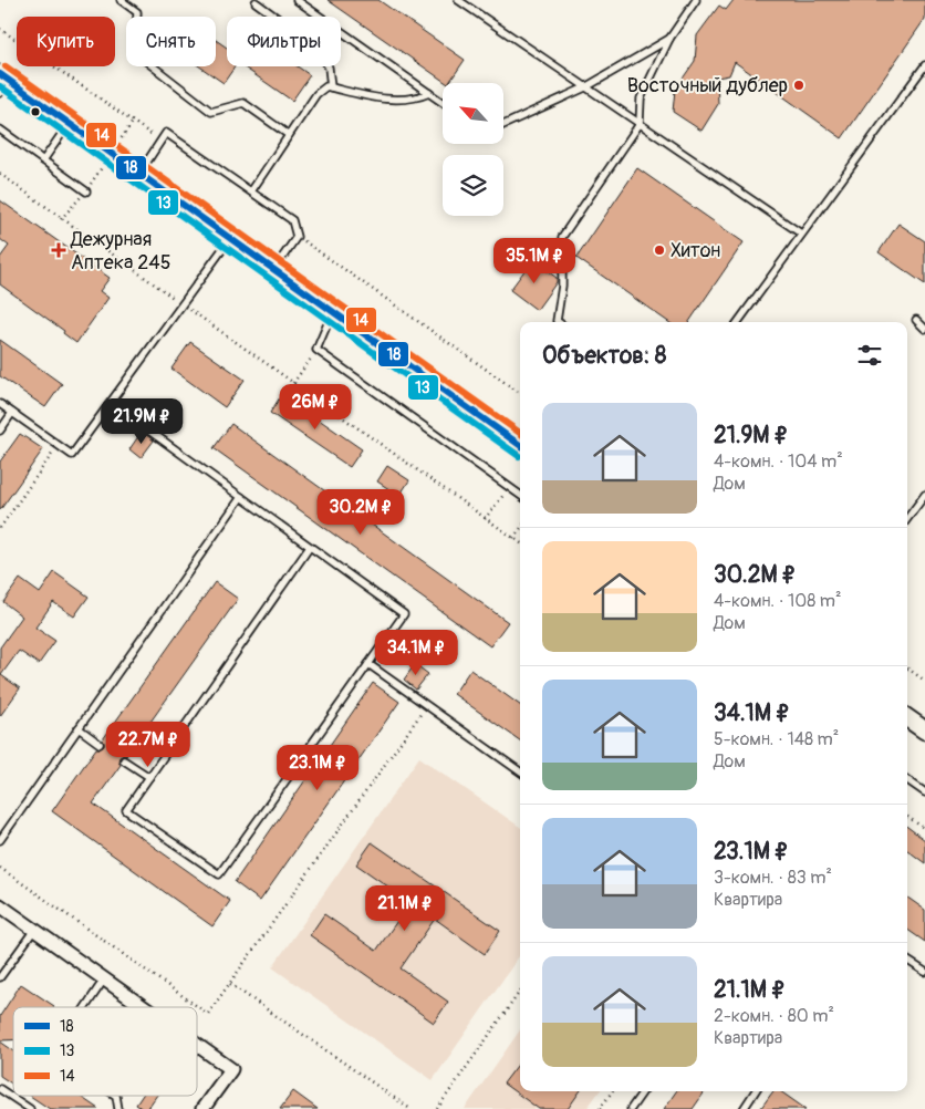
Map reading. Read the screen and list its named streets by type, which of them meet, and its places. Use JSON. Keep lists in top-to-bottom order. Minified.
{"places":{"other":["Восточный дублер","Хитон"],"health":["Дежурная Аптека 245"]},"lines":["transit line 14","transit line 18","transit line 13"],"legend":["18","13","14"],"north":"top left","page":{"chip":["Купить","Снять","Фильтры"],"price":["35.1M ₽","26M ₽","21.9M ₽","30.2M ₽","34.1M ₽","22.7M ₽","23.1M ₽","21.1M ₽"],"heading":"Объектов: 8","list":[{"name":"21.9M ₽","note":"4-комн. · 104 m² · Дом"},{"name":"30.2M ₽","note":"4-комн. · 108 m² · Дом"},{"name":"34.1M ₽","note":"5-комн. · 148 m² · Дом"},{"name":"23.1M ₽","note":"3-комн. · 83 m² · Квартира"},{"name":"21.1M ₽","note":"2-комн. · 80 m² · Квартира"}]}}
